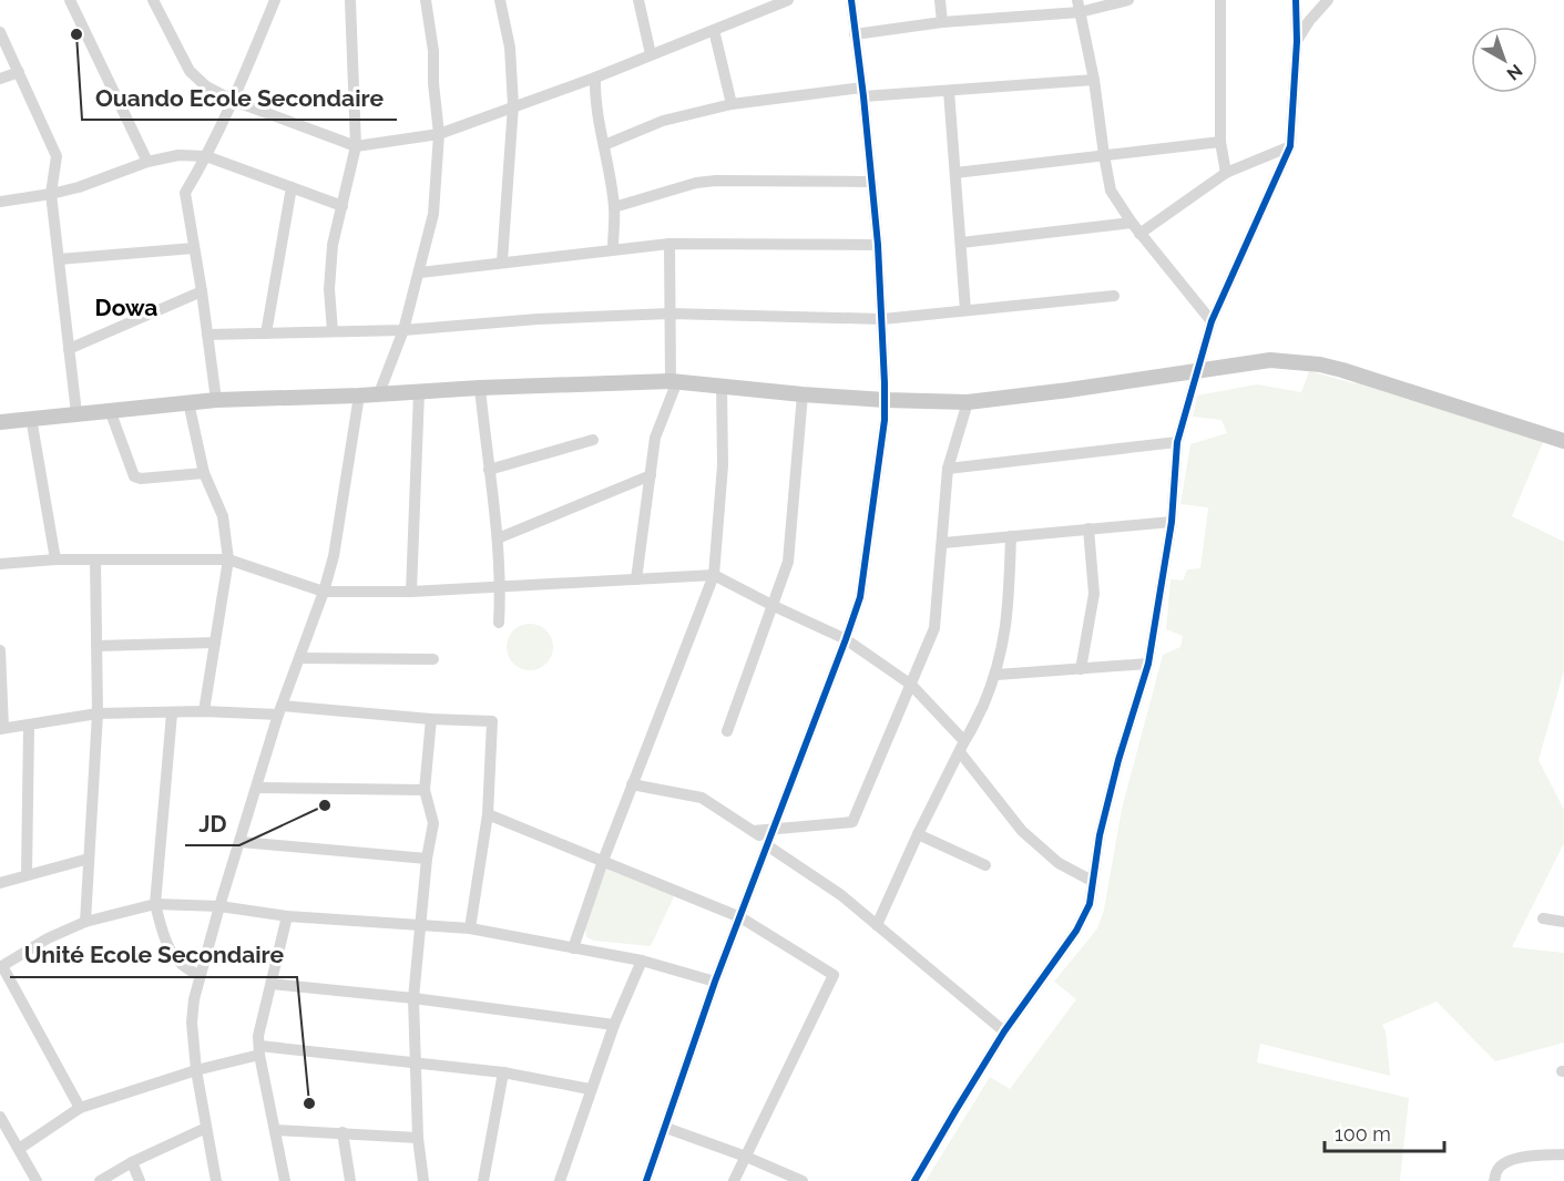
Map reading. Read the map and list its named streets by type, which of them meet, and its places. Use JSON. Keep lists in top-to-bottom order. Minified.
{"districts":["Dowa"],"places":["Ouando Ecole Secondaire","JD","Unité Ecole Secondaire"],"scale_bar":"100 m","north":"bottom right"}
